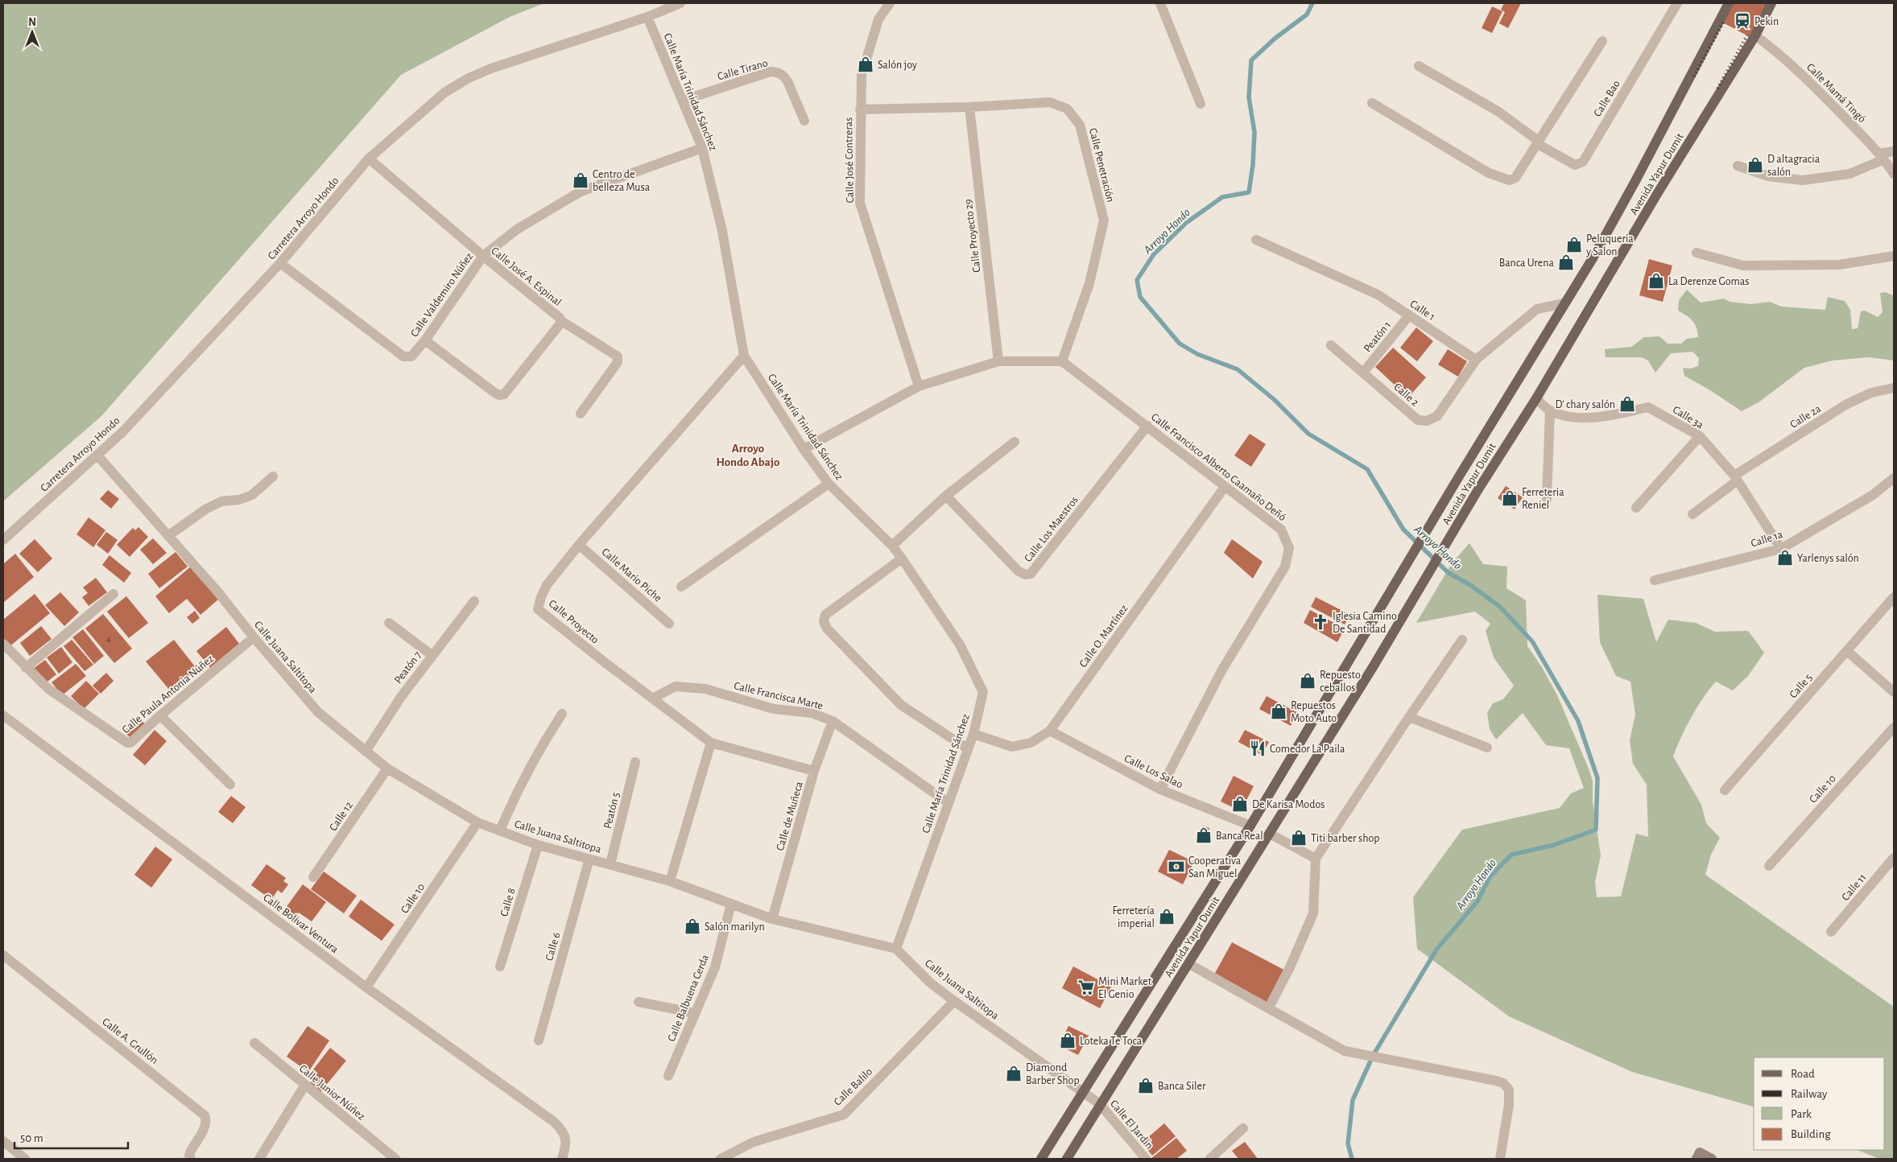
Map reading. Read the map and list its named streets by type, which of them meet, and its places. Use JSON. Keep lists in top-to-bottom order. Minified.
{"streets":{"main road":["Avenida Yapur Dumit"],"street":["Calle Tirano","Calle María Trinidad Sánchez","Calle Mamá Tingó","Calle Bao","Calle José Contreras","Calle Penetración","Carretera Arroyo Hondo","Calle Proyecto 29","Calle José A. Espinal","Calle Valdemiro Núñez","Calle 1","Peatón 1","Calle 2","Calle 2a","Calle 3a","Calle Francisco Alberto Caamaño Deñó","Calle Los Maestros","Calle 1a","Calle Mario Piche","Calle Proyecto","Calle O. Martínez","Calle Juana Saltitopa","Peatón 7","Calle 5","Calle Paula Antonia Núñez","Calle Francisca Marte","Calle Los Salao","Calle 10","Peatón 5","Calle 12","Calle de Muñeca","Calle 11","Calle 8","Calle Bolívar Ventura","Calle 6","Calle Balbuena Cerda","Calle A. Grullón","Calle Balilo","Calle Junior Núñez","Calle El Jardín"]},"crossings":[["Calle Tirano","Calle María Trinidad Sánchez"],["Calle María Trinidad Sánchez","Carretera Arroyo Hondo"],["Calle María Trinidad Sánchez","Calle Valdemiro Núñez"],["Calle María Trinidad Sánchez","Calle Proyecto"],["Calle María Trinidad Sánchez","Calle O. Martínez"],["Calle María Trinidad Sánchez","Calle Juana Saltitopa"],["Calle María Trinidad Sánchez","Calle Francisca Marte"],["Calle Mamá Tingó","Avenida Yapur Dumit"],["Calle José Contreras","Calle Penetración"],["Calle Penetración","Calle Proyecto 29"],["Calle Penetración","Calle Francisco Alberto Caamaño Deñó"],["Avenida Yapur Dumit","Calle 3a"],["Avenida Yapur Dumit","Calle Juana Saltitopa"],["Avenida Yapur Dumit","Calle Los Salao"],["Avenida Yapur Dumit","Calle El Jardín"],["Carretera Arroyo Hondo","Calle José A. Espinal"],["Carretera Arroyo Hondo","Calle Valdemiro Núñez"],["Carretera Arroyo Hondo","Calle Juana Saltitopa"],["Calle José A. Espinal","Calle Valdemiro Núñez"],["Calle 1","Peatón 1"],["Calle 1","Calle 2"],["Peatón 1","Calle 2"],["Calle 2a","Calle 3a"],["Calle 3a","Calle 1a"],["Calle Francisco Alberto Caamaño Deñó","Calle Los Maestros"],["Calle Francisco Alberto Caamaño Deñó","Calle O. Martínez"],["Calle Francisco Alberto Caamaño Deñó","Calle Los Salao"],["Calle Mario Piche","Calle Proyecto"],["Calle Proyecto","Calle Francisca Marte"],["Calle Proyecto","Calle de Muñeca"],["Calle O. Martínez","Calle Los Salao"],["Calle Juana Saltitopa","Peatón 7"],["Calle Juana Saltitopa","Calle Paula Antonia Núñez"],["Calle Juana Saltitopa","Calle 10"],["Calle Juana Saltitopa","Peatón 5"],["Calle Juana Saltitopa","Calle 12"],["Calle Juana Saltitopa","Calle de Muñeca"],["Calle Juana Saltitopa","Calle 8"],["Calle Juana Saltitopa","Calle 6"],["Calle Juana Saltitopa","Calle Balbuena Cerda"],["Calle Juana Saltitopa","Calle Balilo"],["Calle Juana Saltitopa","Calle El Jardín"],["Calle Francisca Marte","Calle de Muñeca"],["Calle 10","Calle Bolívar Ventura"]],"districts":["Arroyo Hondo Abajo"],"water":["Arroyo Hondo"],"places":{"station":["Pekin"],"shop":["Salón joy","D altagracia salón","Centro de belleza Musa","Peluqueria y Salon","Banca Urena","La Derenze Gomas","D' chary salón","Ferreteria Reniel","Yarlenys salón","Repuesto ceballos","Repuestos Moto Auto","De Karisa Modos","Banca Real","Titi barber shop","Ferretería imperial","Salón marilyn","Loteka Te Toca","Diamond Barber Shop","Banca Siler"],"church":["Iglesia Camino De Santidad"],"restaurant":["Comedor La Paila"],"bank":["Cooperativa San Miguel"],"supermarket":["Mini Market El Genio"]},"house_numbers":["4"],"legend":["Road","Railway","Park","Building"],"scale_bar":"50 m","north":"top"}
